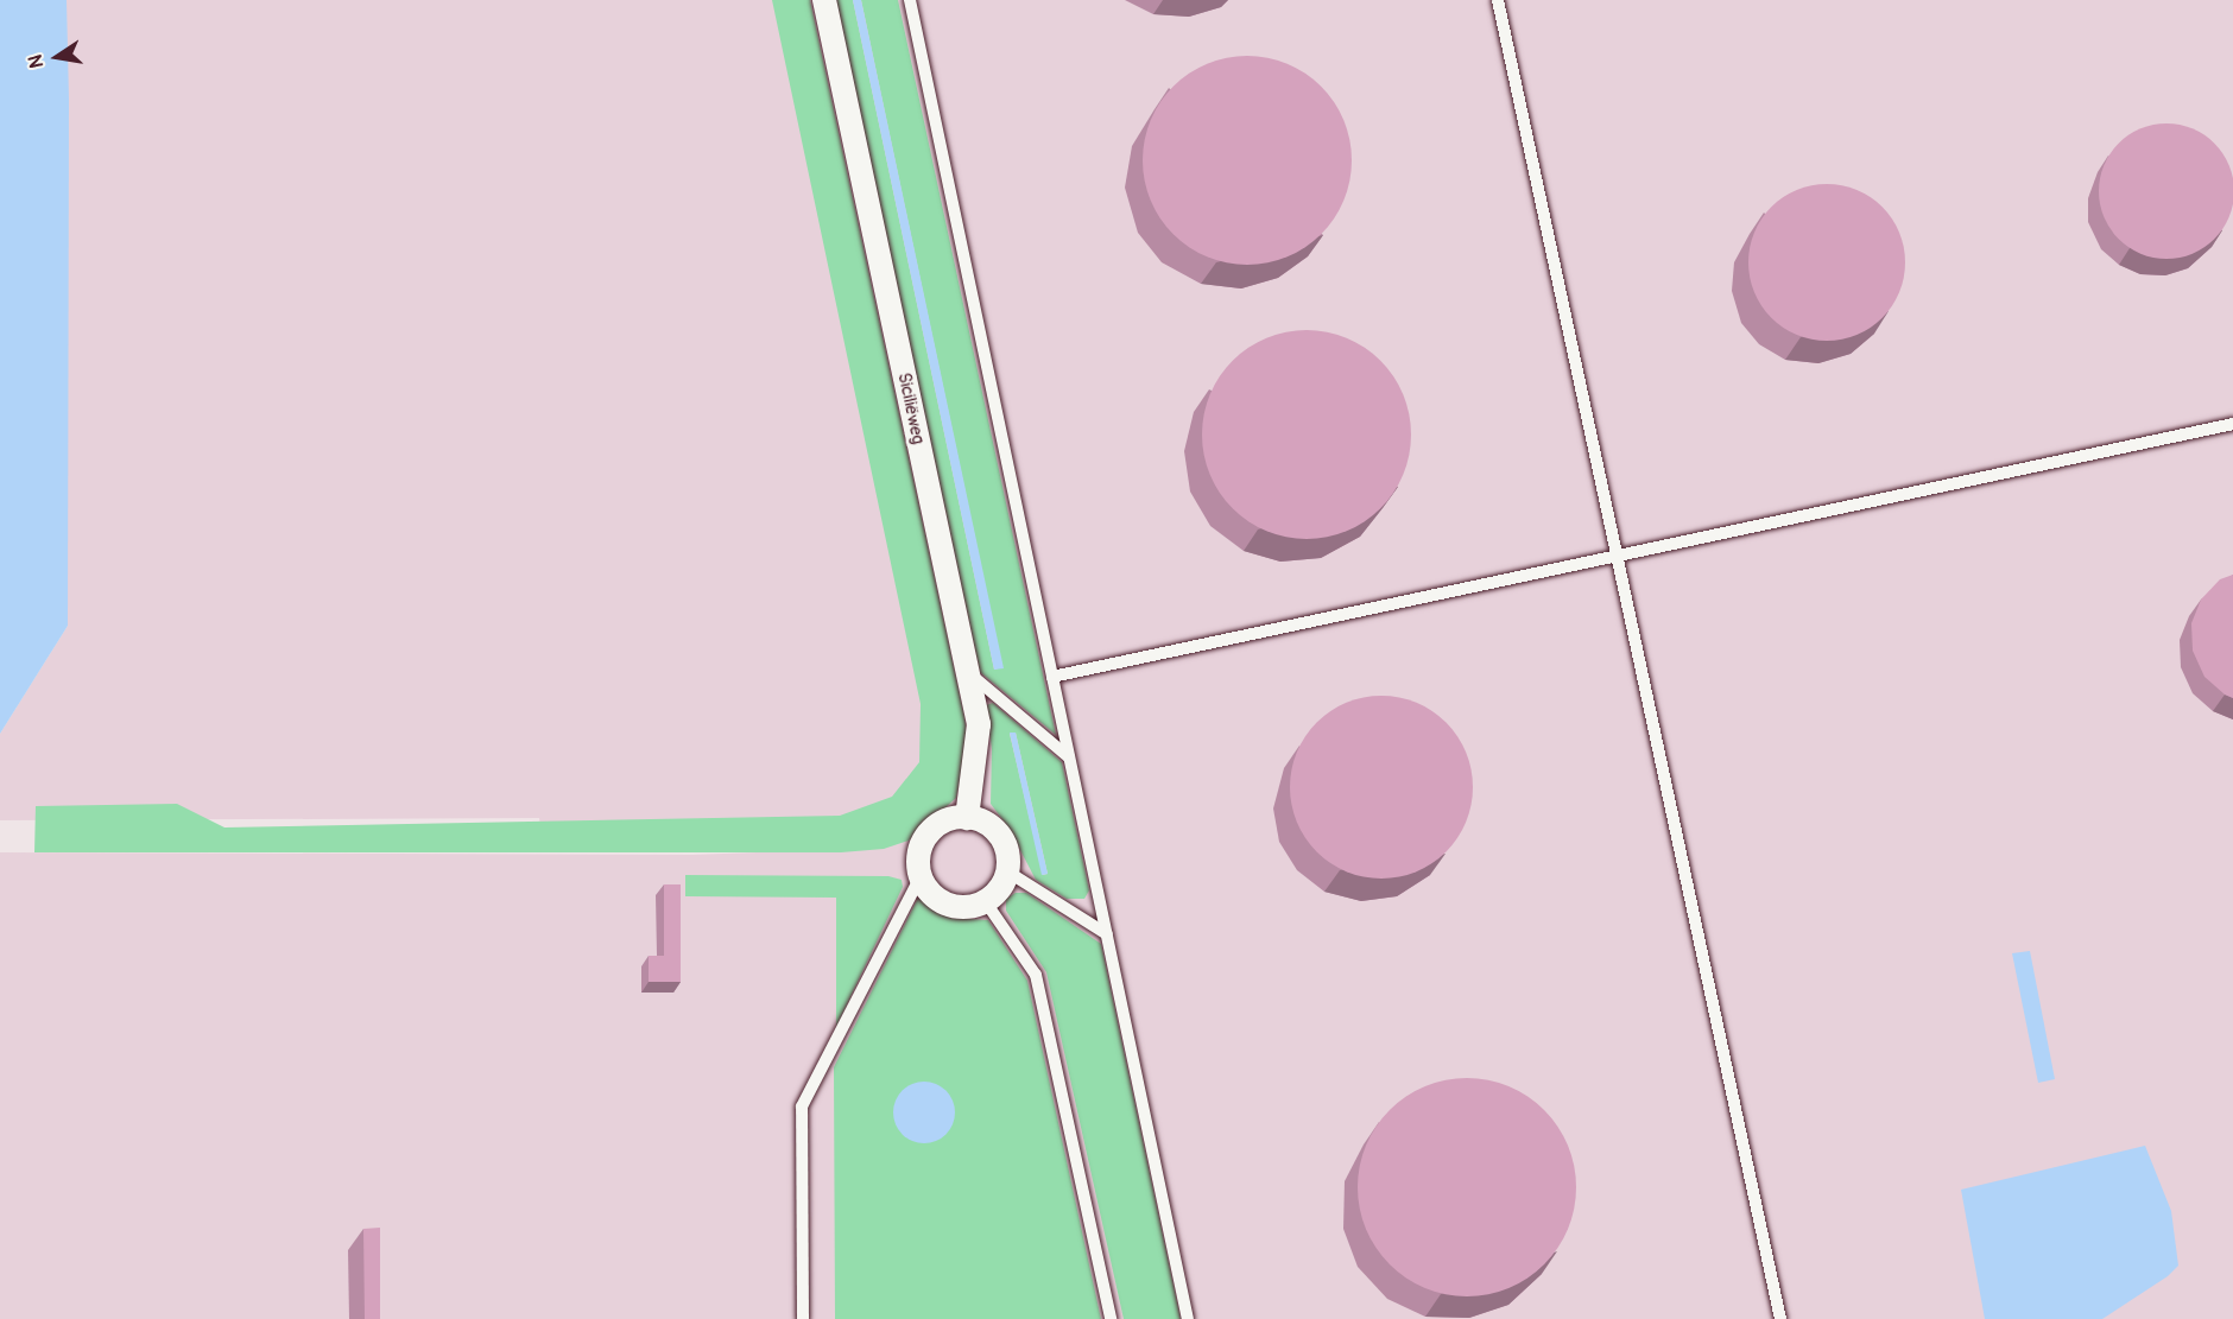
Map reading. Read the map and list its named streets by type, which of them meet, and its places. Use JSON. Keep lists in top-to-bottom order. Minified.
{"streets":{"street":["Siciliëweg"]},"north":"left"}
